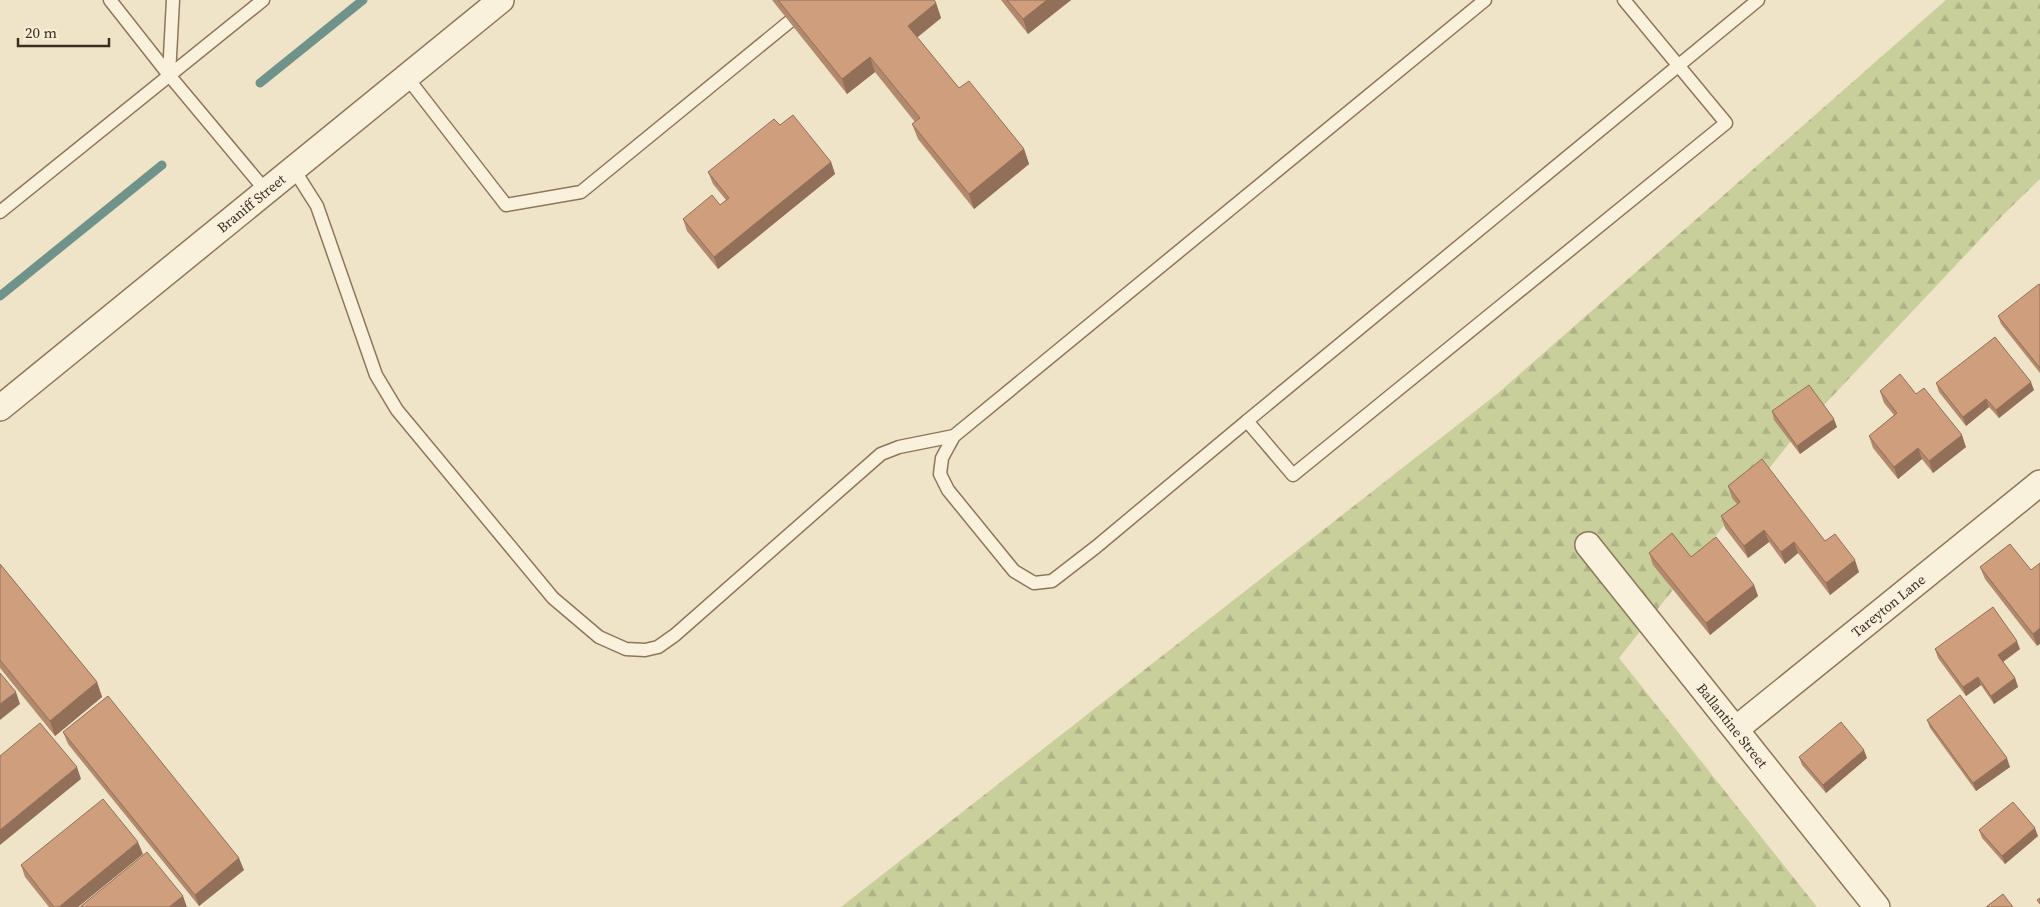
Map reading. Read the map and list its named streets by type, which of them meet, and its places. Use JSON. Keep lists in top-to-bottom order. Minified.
{"streets":{"street":["Braniff Street","Tareyton Lane","Ballantine Street"]},"crossings":[["Tareyton Lane","Ballantine Street"]],"scale_bar":"20 m"}
